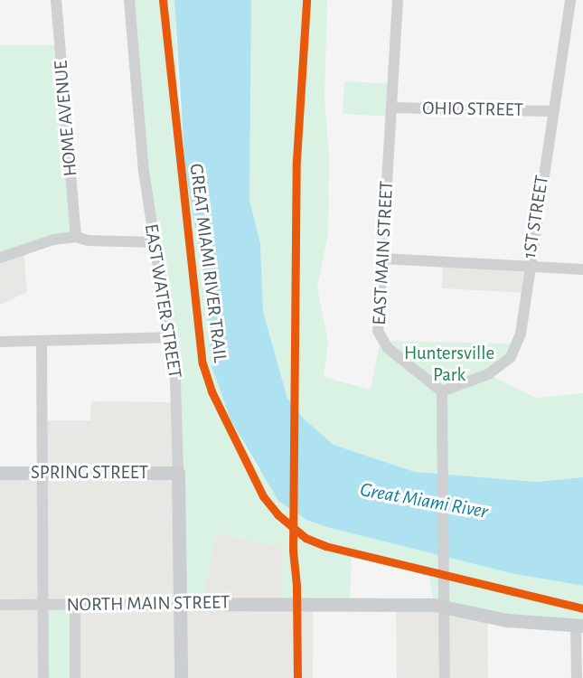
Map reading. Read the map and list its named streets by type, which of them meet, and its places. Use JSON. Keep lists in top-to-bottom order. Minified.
{"streets":{"main road":["EAST WATER STREET","SPRING STREET","NORTH MAIN STREET"],"street":["OHIO STREET","HOME AVENUE","1ST STREET","EAST MAIN STREET"],"cycle path":["GREAT MIAMI RIVER TRAIL"]},"crossings":[["OHIO STREET","1ST STREET"],["OHIO STREET","EAST MAIN STREET"],["1ST STREET","EAST MAIN STREET"],["EAST WATER STREET","SPRING STREET"],["EAST WATER STREET","NORTH MAIN STREET"]],"water":["Great Miami River"],"parks":["Huntersville Park"]}
